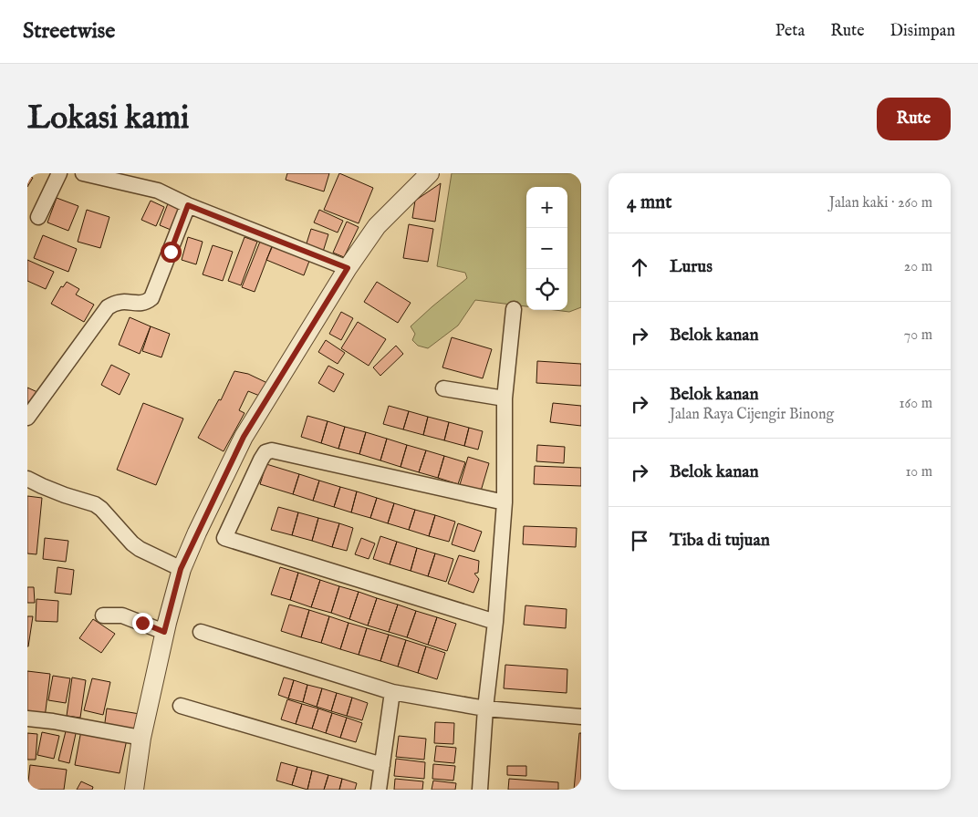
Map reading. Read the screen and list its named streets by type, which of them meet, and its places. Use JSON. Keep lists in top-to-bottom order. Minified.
{"page":{"header":"Streetwise","nav":["Peta","Rute","Disimpan"],"buttons":"Rute","title":"Lokasi kami","heading":["4 mnt","Jalan kaki · 260 m"],"map_buttons":["+","−"],"list":[["Lurus","20 m"],["Belok kanan","70 m"],["Belok kanan","Jalan Raya Cijengir Binong","160 m"],["Belok kanan","10 m"],"Tiba di tujuan"]}}
